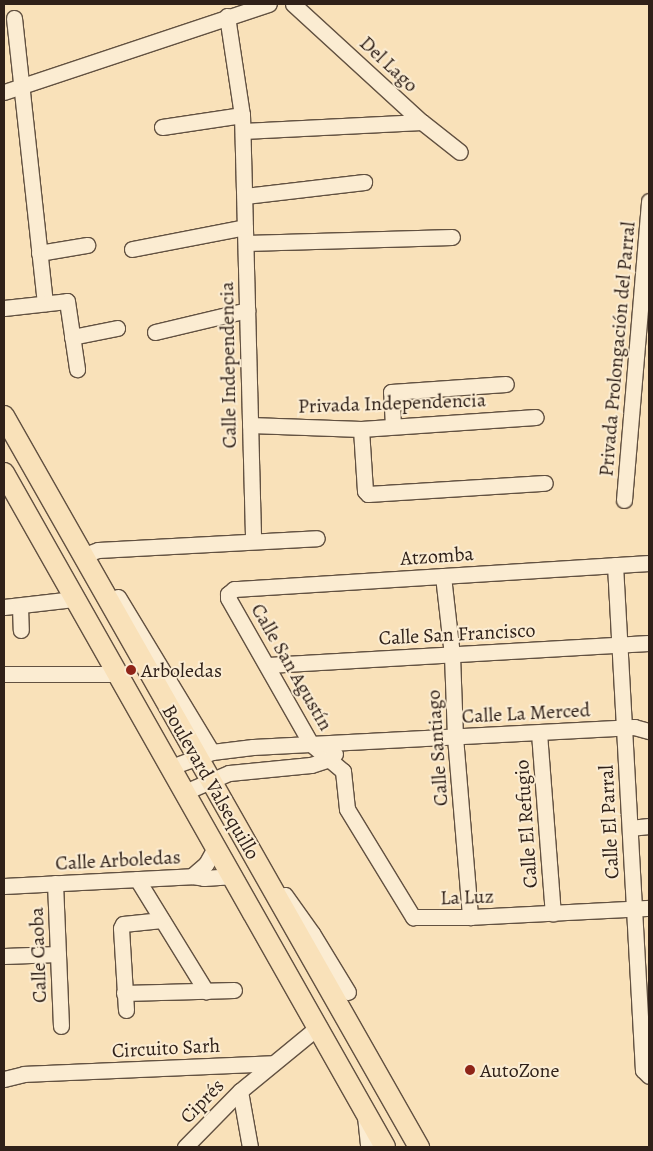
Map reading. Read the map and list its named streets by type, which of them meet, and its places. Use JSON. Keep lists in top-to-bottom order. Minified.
{"streets":{"main road":["Boulevard Valsequillo"],"street":["Del Lago","Privada Prolongación del Parral","Calle Independencia","Privada Independencia","Atzomba","Calle San Francisco","Calle San Agustín","Calle La Merced","Calle Santiago","Calle El Parral","Calle El Refugio","Calle Arboledas","La Luz","Calle Caoba","Circuito Sarh","Ciprés"]},"crossings":[["Calle Independencia","Privada Independencia"],["Atzomba","Calle San Agustín"],["Atzomba","Calle Santiago"],["Atzomba","Calle El Parral"],["Calle San Francisco","Calle San Agustín"],["Calle San Francisco","Calle Santiago"],["Calle San Francisco","Calle El Parral"],["Calle San Agustín","Calle La Merced"],["Calle San Agustín","La Luz"],["Calle La Merced","Calle Santiago"],["Calle La Merced","Boulevard Valsequillo"],["Calle La Merced","Calle El Parral"],["Calle La Merced","Calle El Refugio"],["Calle Santiago","La Luz"],["Boulevard Valsequillo","Calle Arboledas"],["Calle El Parral","La Luz"],["Calle El Refugio","La Luz"],["Calle Arboledas","Calle Caoba"],["Circuito Sarh","Ciprés"]],"places":["Arboledas","AutoZone"]}
